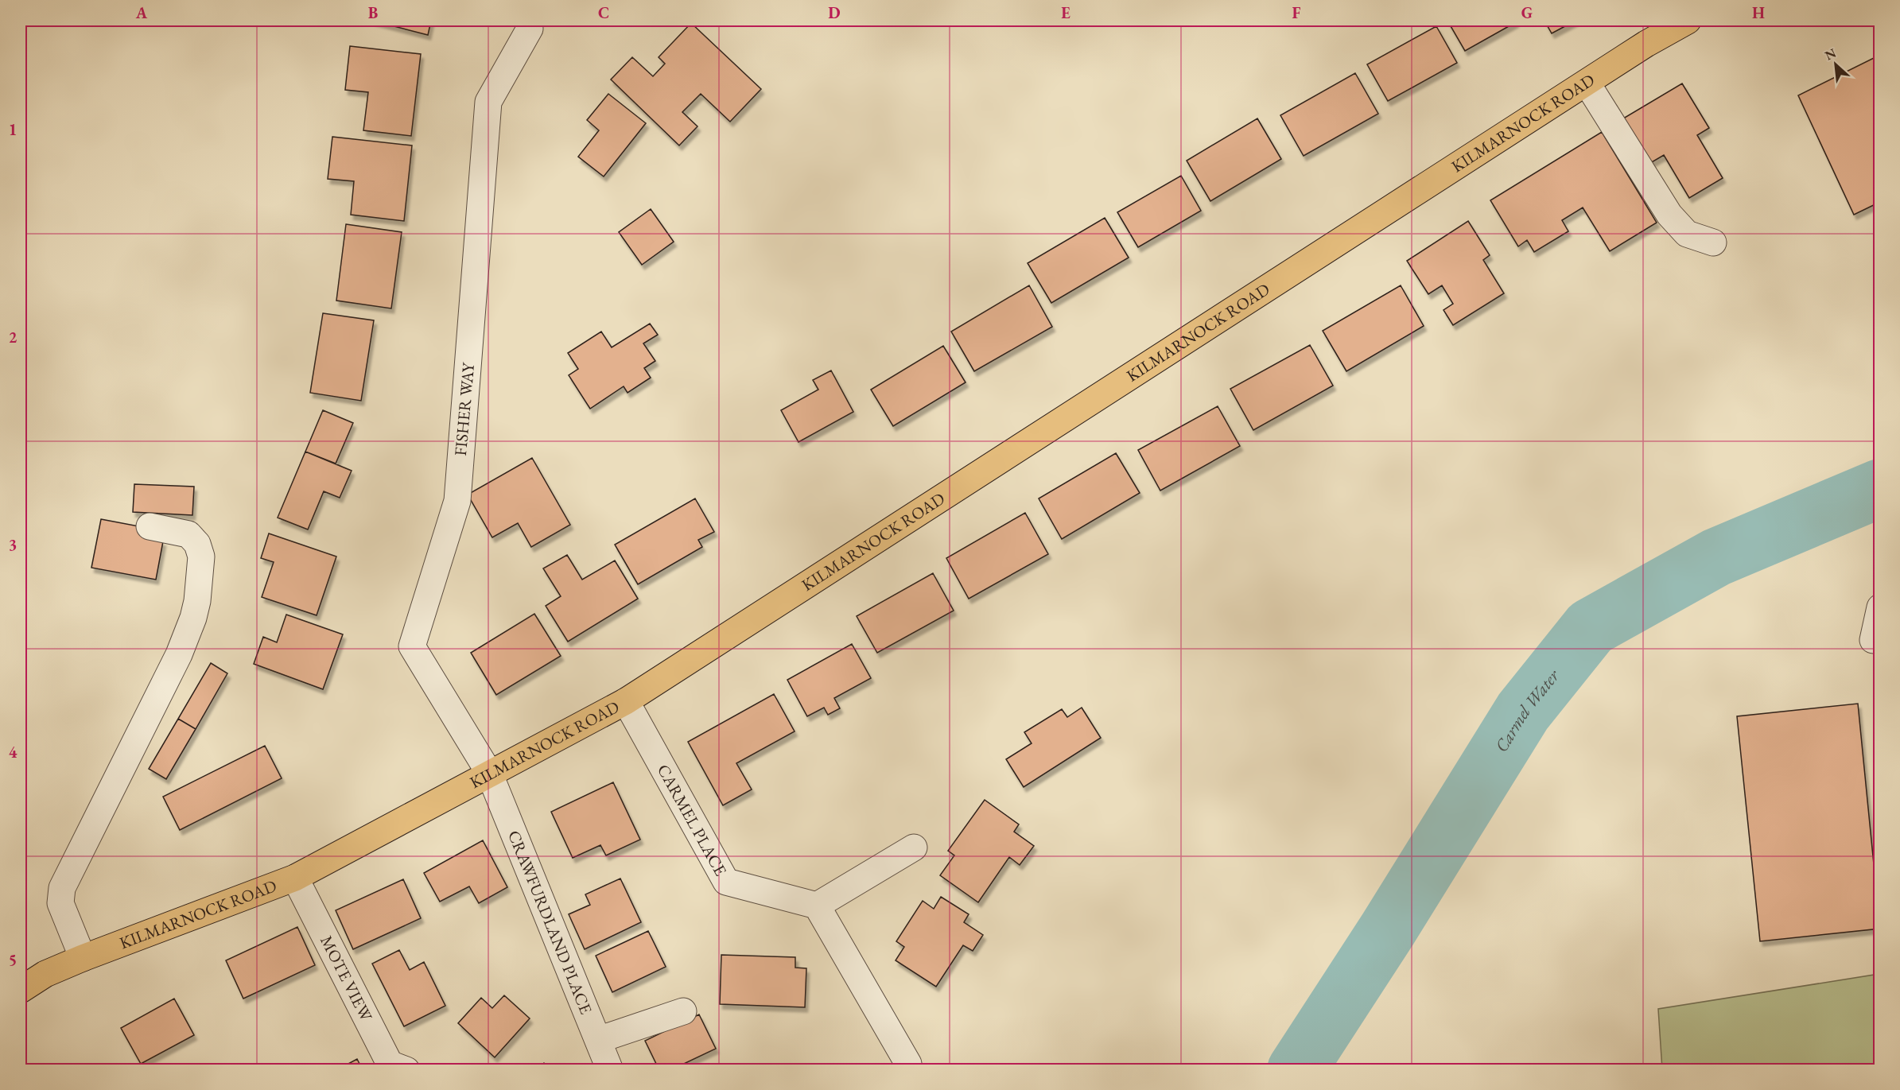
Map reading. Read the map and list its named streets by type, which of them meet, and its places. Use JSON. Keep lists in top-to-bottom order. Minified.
{"streets":{"main road":["KILMARNOCK ROAD"],"street":["FISHER WAY","CARMEL PLACE","CRAWFURDLAND PLACE","MOTE VIEW"]},"crossings":[["KILMARNOCK ROAD","FISHER WAY"],["KILMARNOCK ROAD","CARMEL PLACE"],["KILMARNOCK ROAD","CRAWFURDLAND PLACE"],["KILMARNOCK ROAD","MOTE VIEW"],["FISHER WAY","CRAWFURDLAND PLACE"]],"water":["Carmel Water"],"north":"top left","grid":{"columns":["A","B","C","D","E","F","G","H"],"rows":["1","2","3","4","5"]}}
